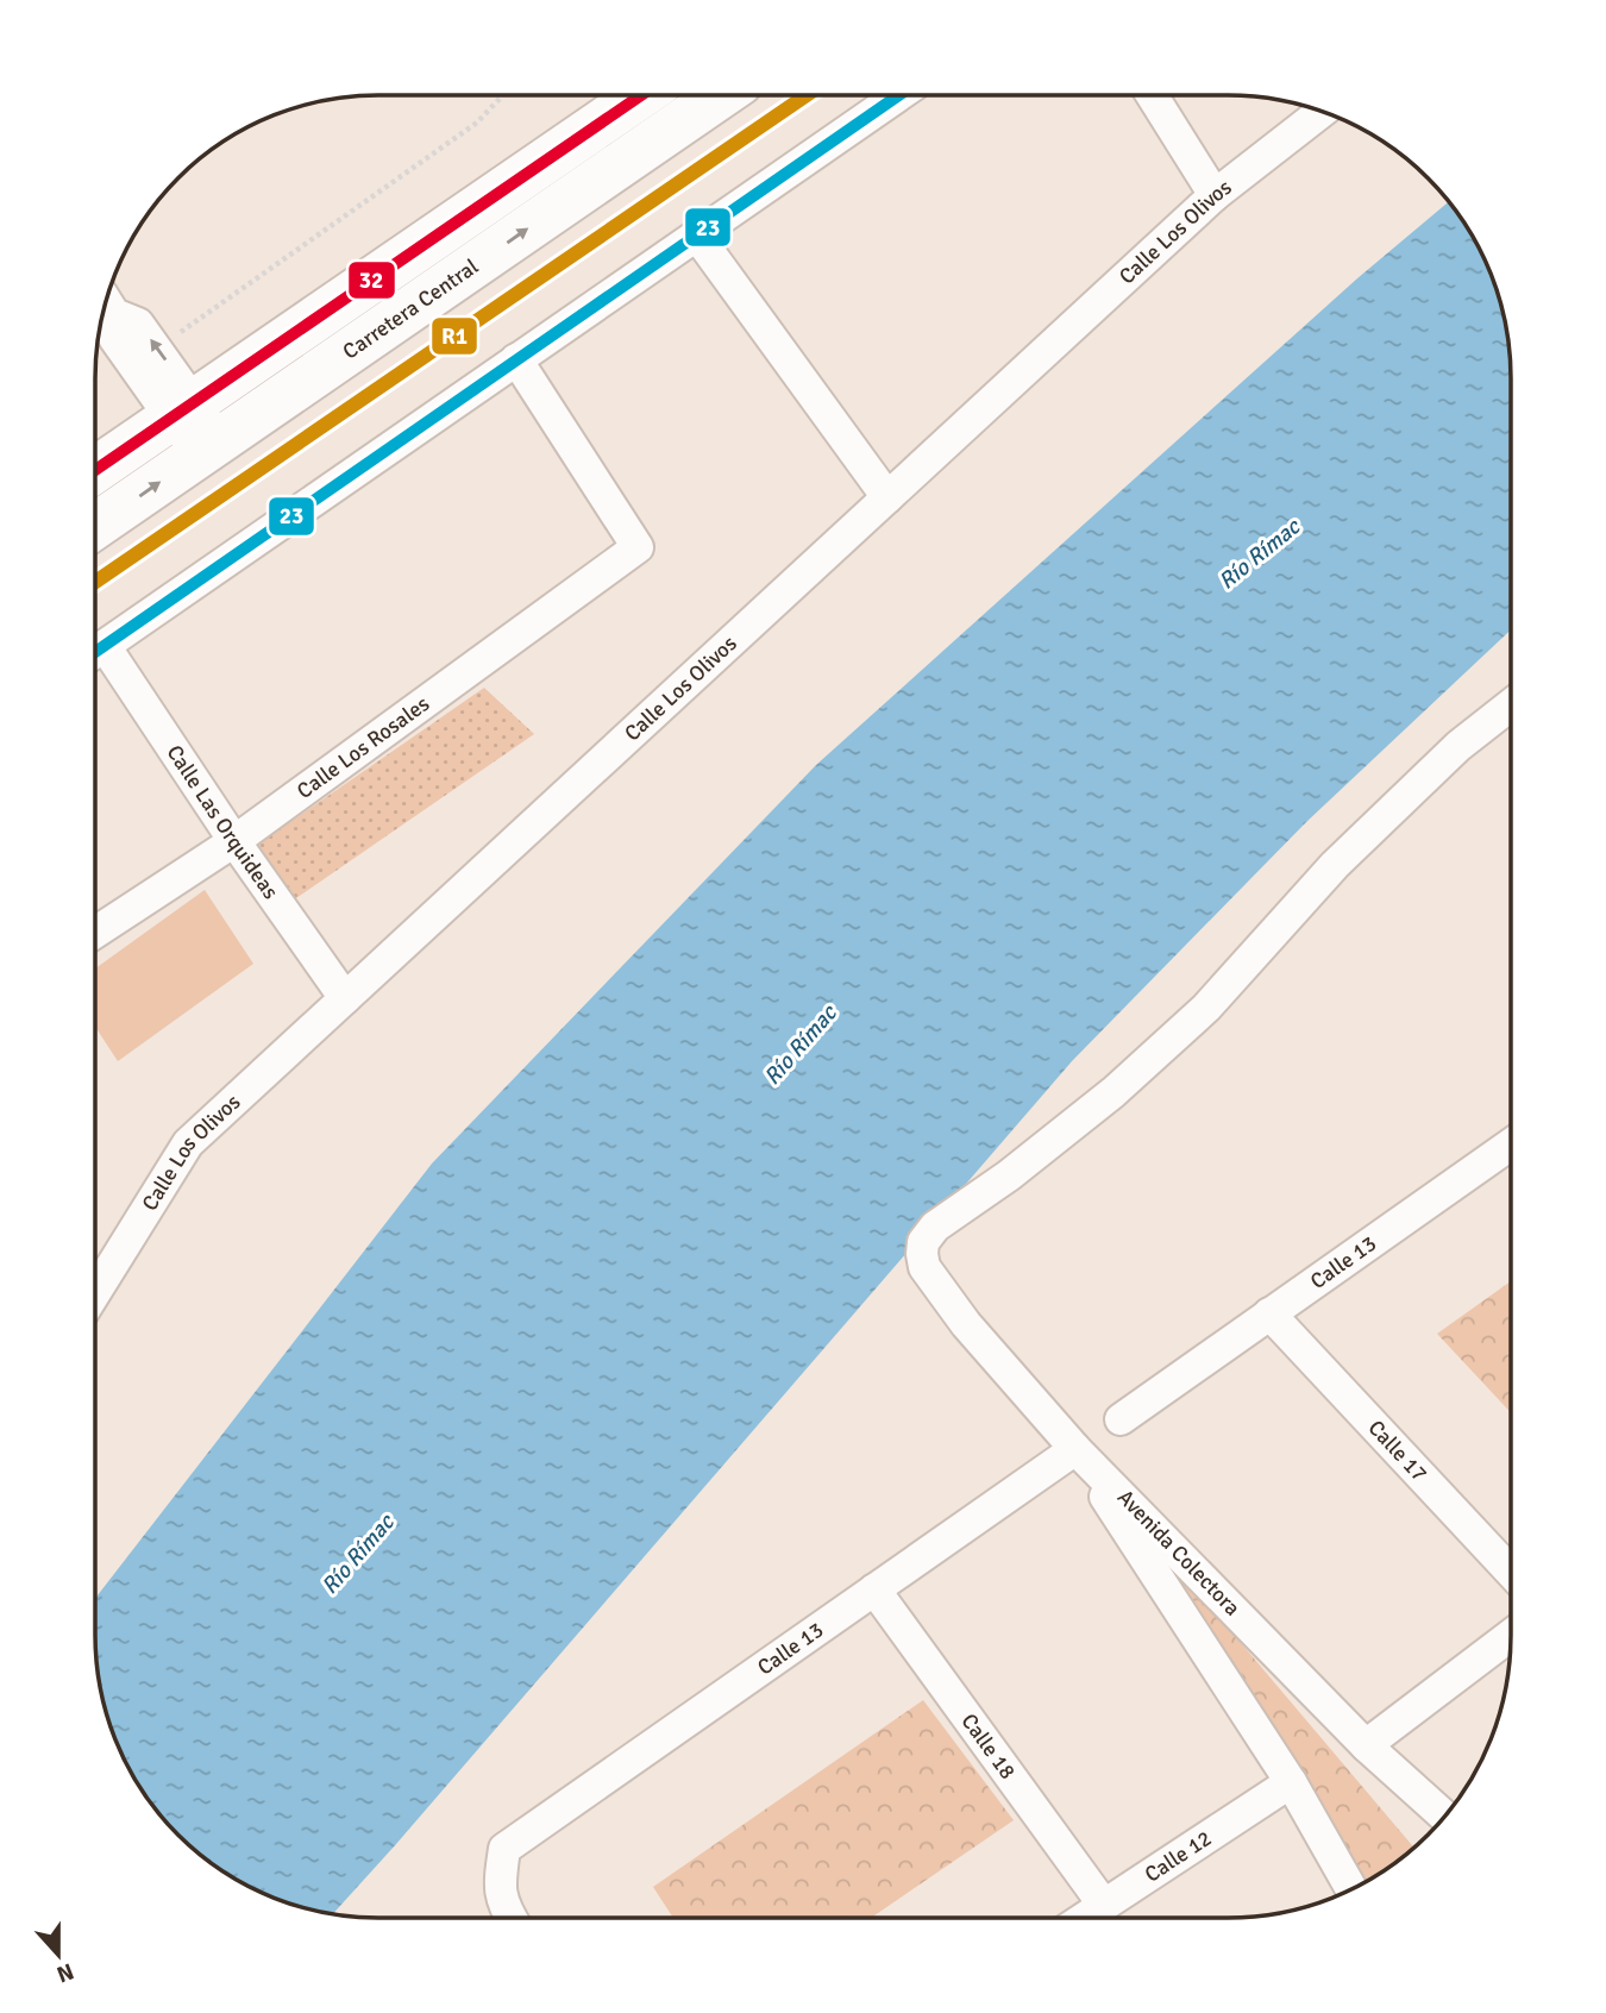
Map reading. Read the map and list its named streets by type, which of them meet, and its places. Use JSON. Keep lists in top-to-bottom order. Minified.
{"streets":{"highway":["Carretera Central"],"street":["Calle Los Olivos","Calle Los Rosales","Calle Las Orquideas","Calle 13","Calle 17","Avenida Colectora","Calle 18","Calle 12"]},"crossings":[["Calle Los Olivos","Calle Las Orquideas"],["Calle Los Rosales","Calle Las Orquideas"],["Calle 13","Calle 17"],["Calle 13","Avenida Colectora"],["Calle 13","Calle 18"],["Calle 18","Calle 12"]],"water":["Río Rímac"],"lines":["transit line R1","transit line 32","transit line 23"],"north":"bottom"}
